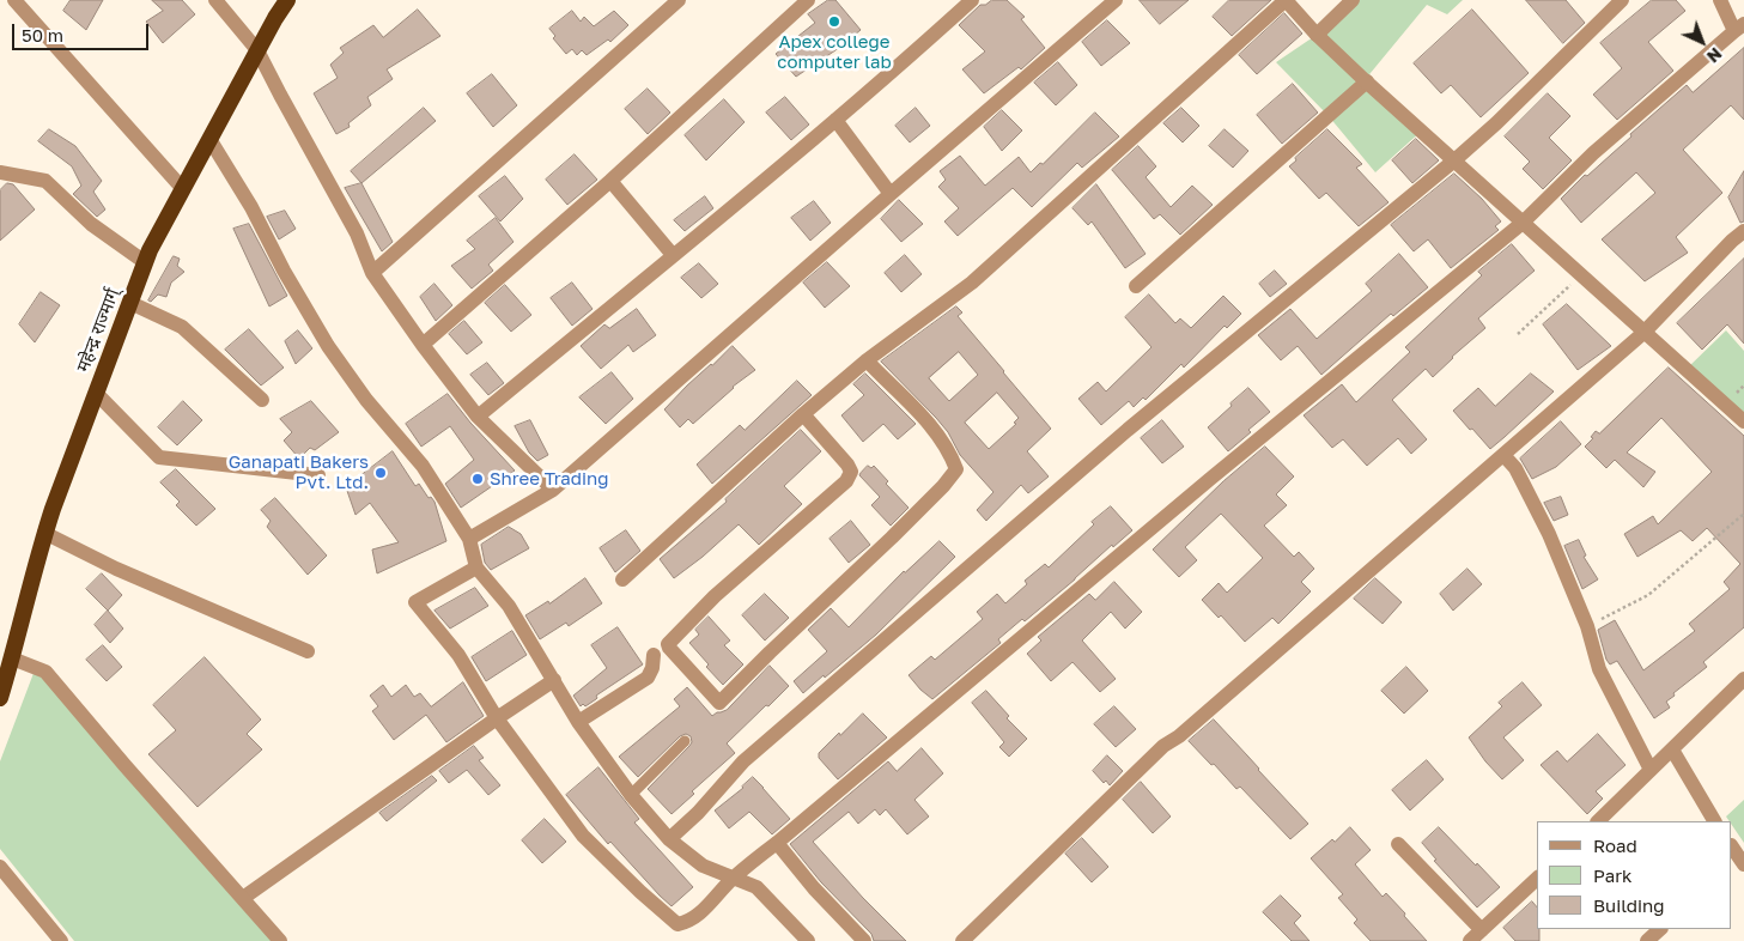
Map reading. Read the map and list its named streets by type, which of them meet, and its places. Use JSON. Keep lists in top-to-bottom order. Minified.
{"streets":{"highway":["महेन्द्र राज्मार्ग्"]},"places":["Apex college computer lab","Ganapati Bakers Pvt. Ltd.","Shree Trading"],"legend":["Road","Park","Building"],"scale_bar":"50 m","north":"bottom right"}
